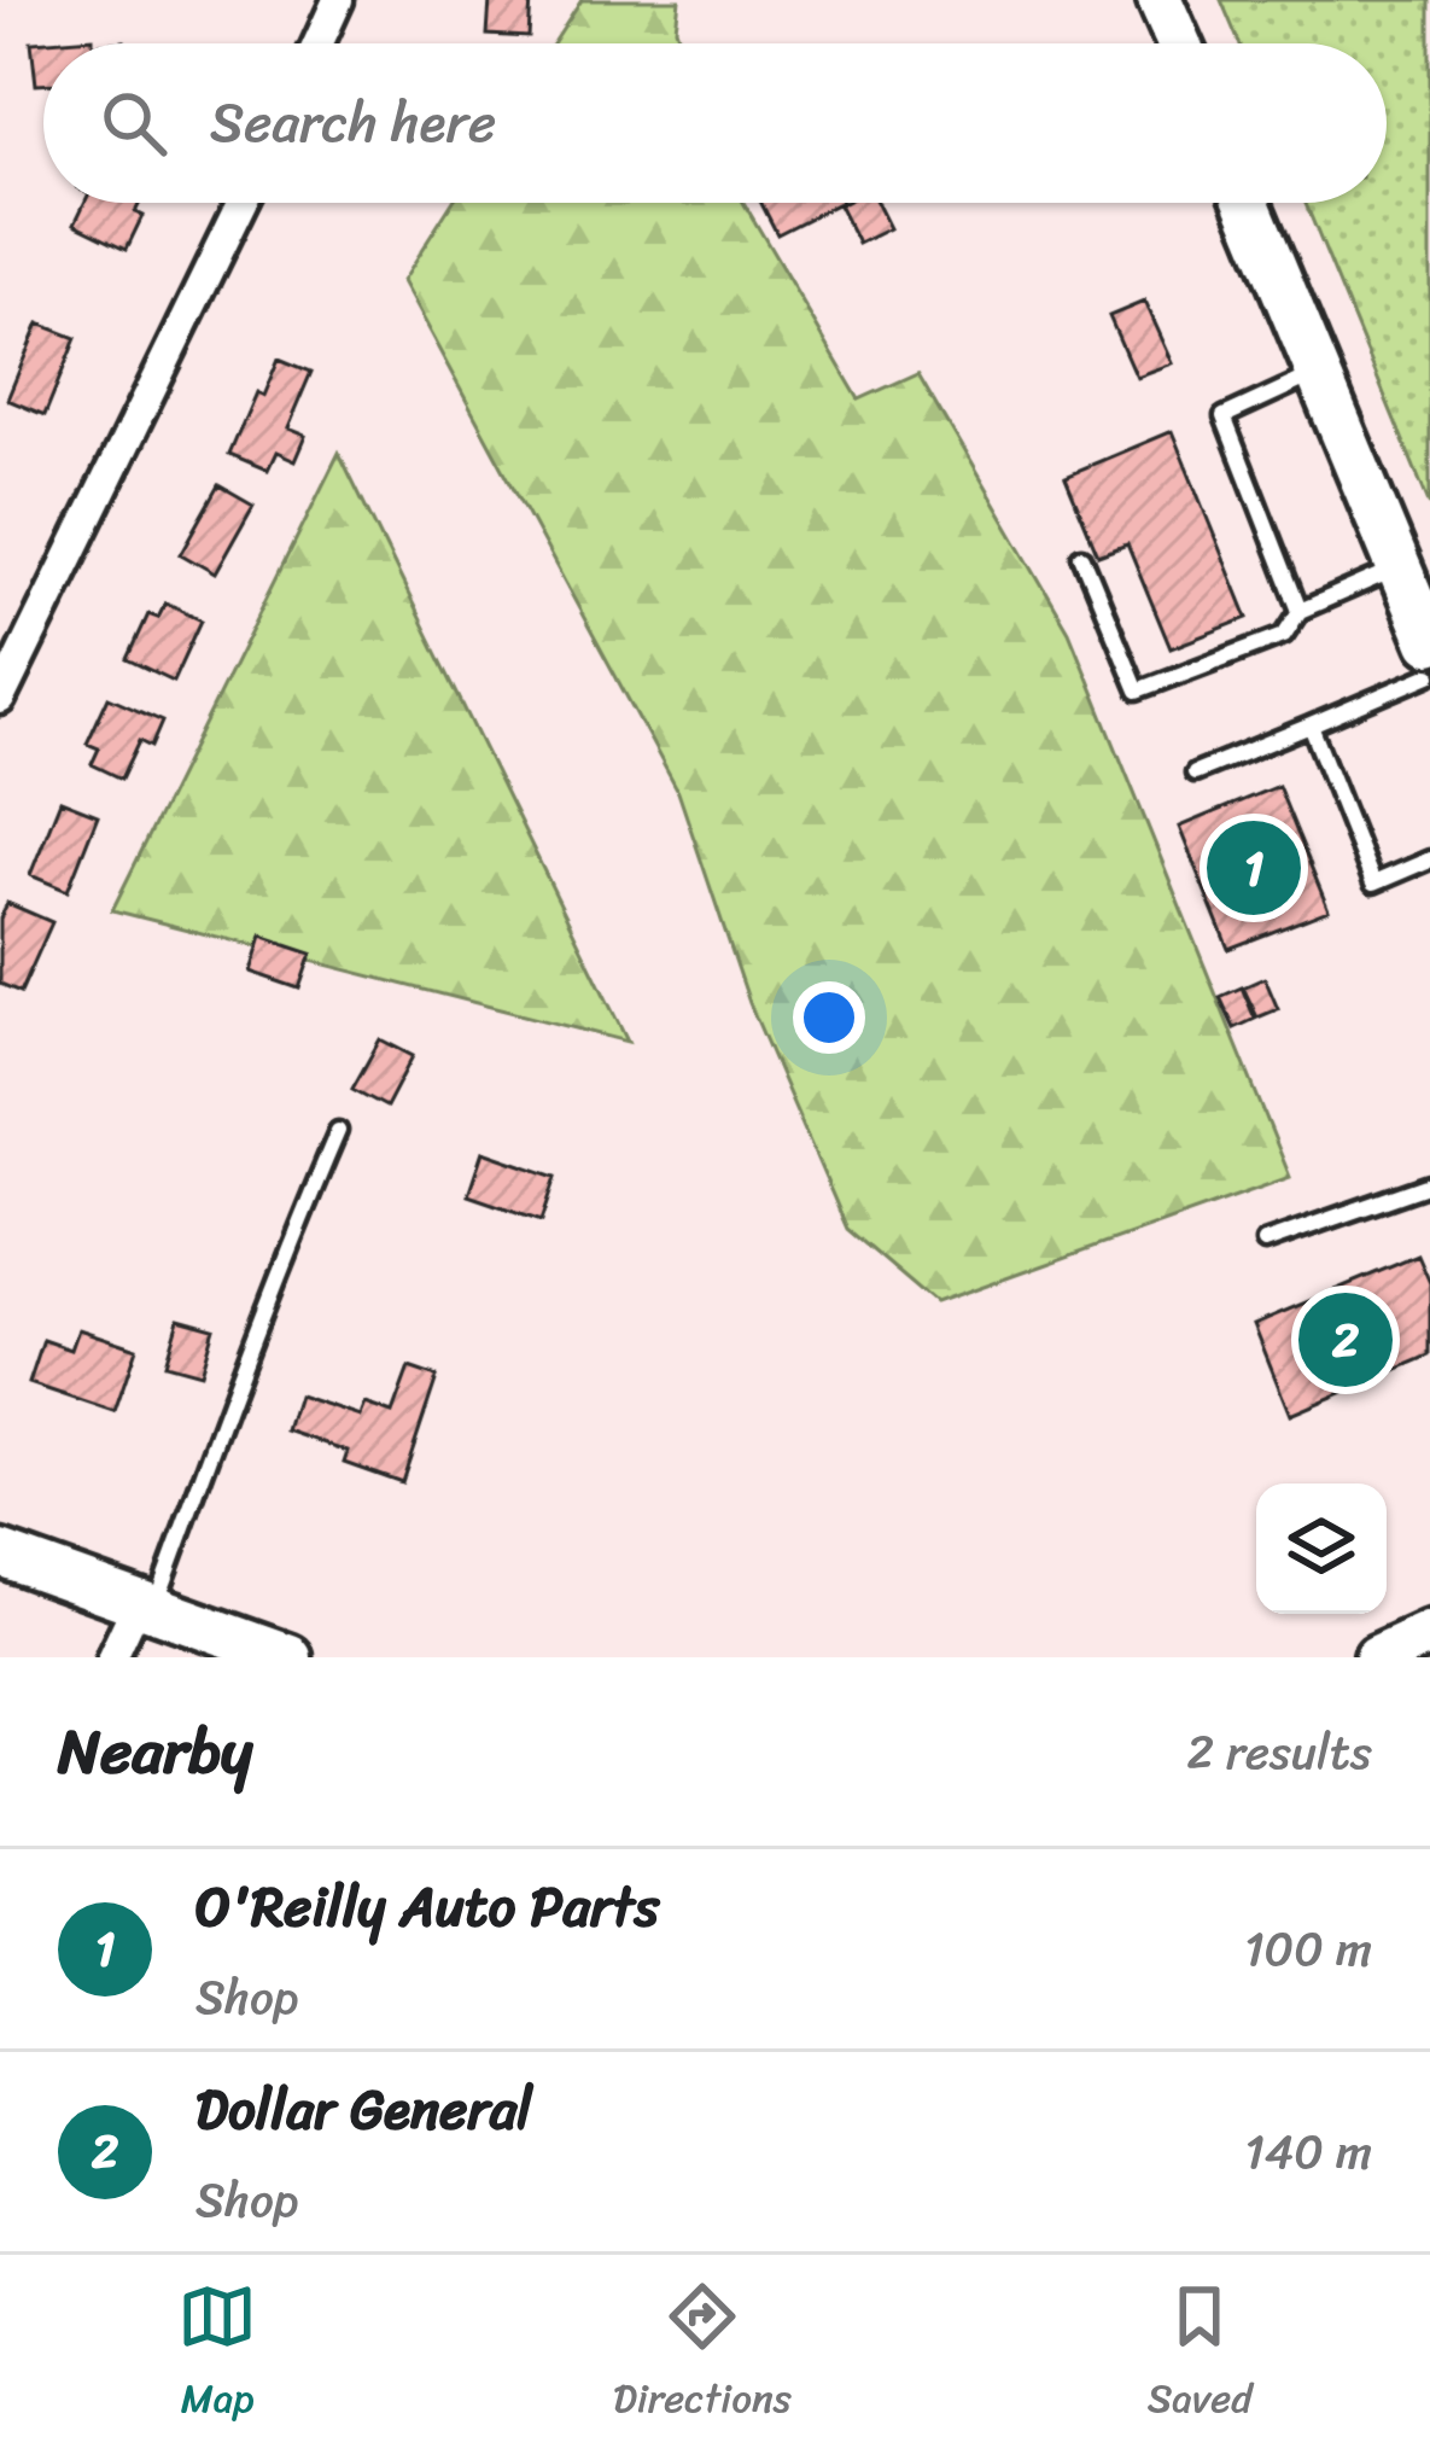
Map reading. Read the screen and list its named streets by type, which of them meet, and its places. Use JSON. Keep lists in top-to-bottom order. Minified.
{"page":{"search":"Search here","pins":["1","2"],"heading":["Nearby","2 results"],"list":[{"mark":"1","name":"O'Reilly Auto Parts","note":"Shop","value":"100 m"},{"mark":"2","name":"Dollar General","note":"Shop","value":"140 m"}],"nav":["Map","Directions","Saved"]}}
